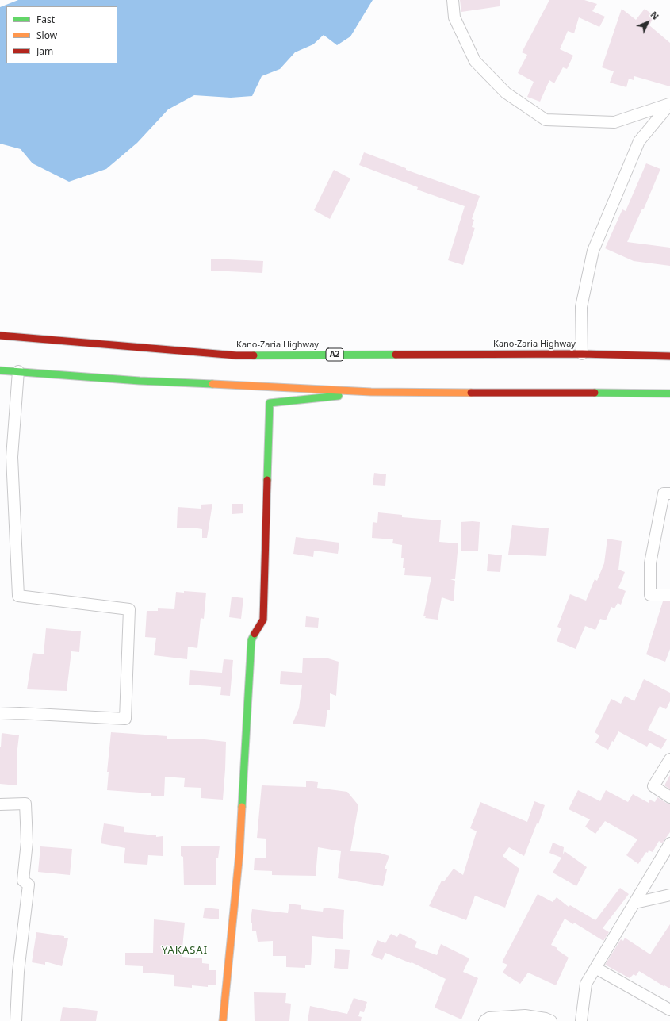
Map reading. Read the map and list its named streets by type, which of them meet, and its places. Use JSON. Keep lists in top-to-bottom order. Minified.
{"streets":{"main road":["Kano-Zaria Highway","A2"]},"districts":["YAKASAI"],"legend":["Fast","Slow","Jam"],"north":"top right"}
